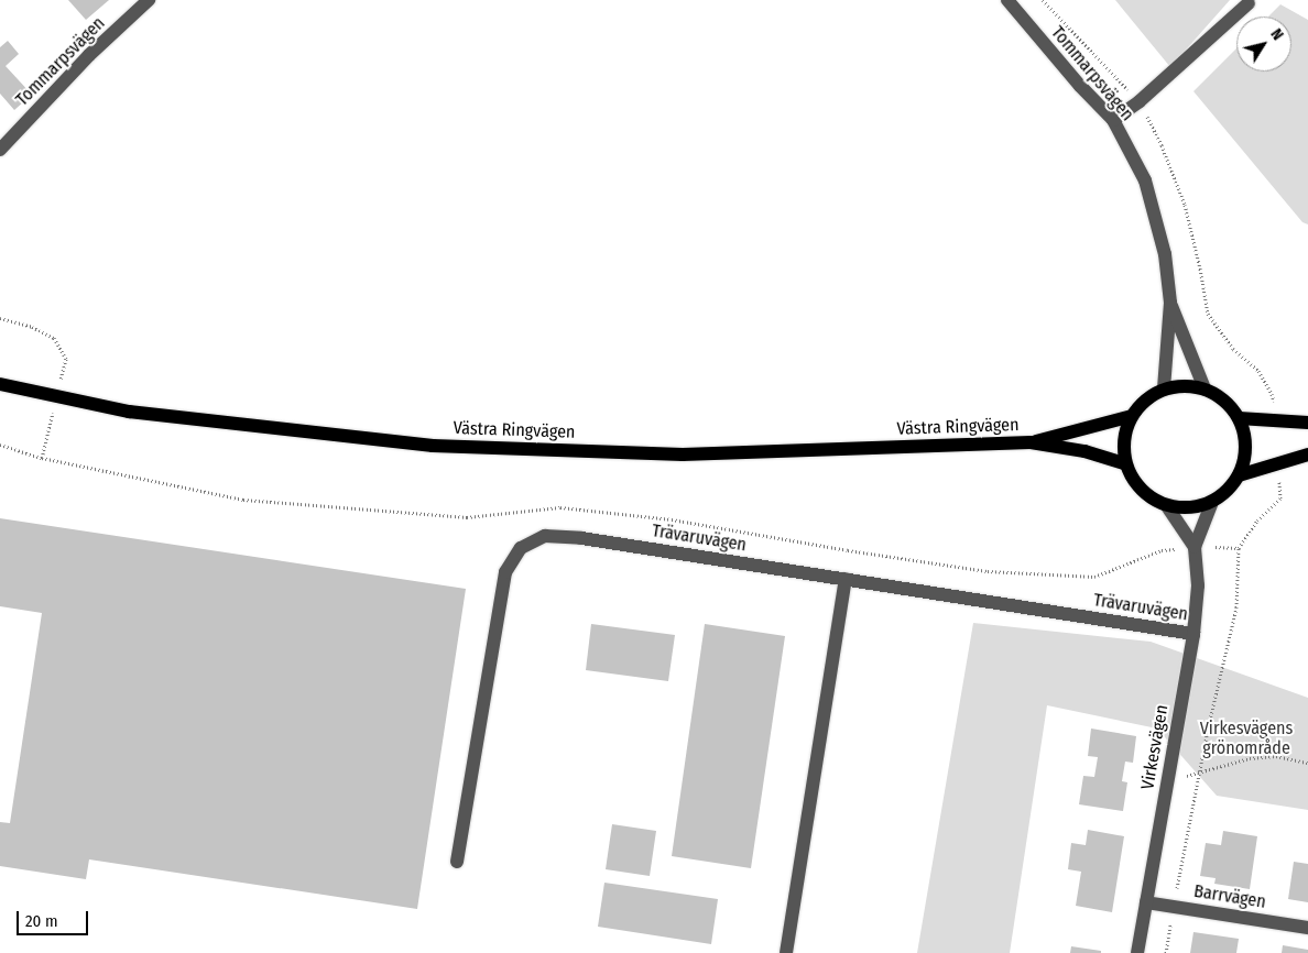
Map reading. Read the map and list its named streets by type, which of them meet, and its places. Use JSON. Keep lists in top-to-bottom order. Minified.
{"streets":{"main road":["Västra Ringvägen"],"street":["Tommarpsvägen","Trävaruvägen","Virkesvägen","Barrvägen"]},"crossings":[["Tommarpsvägen","Västra Ringvägen"],["Tommarpsvägen","Virkesvägen"],["Västra Ringvägen","Virkesvägen"],["Trävaruvägen","Virkesvägen"],["Virkesvägen","Barrvägen"]],"parks":["Virkesvägens grönområde"],"scale_bar":"20 m","north":"top right"}
